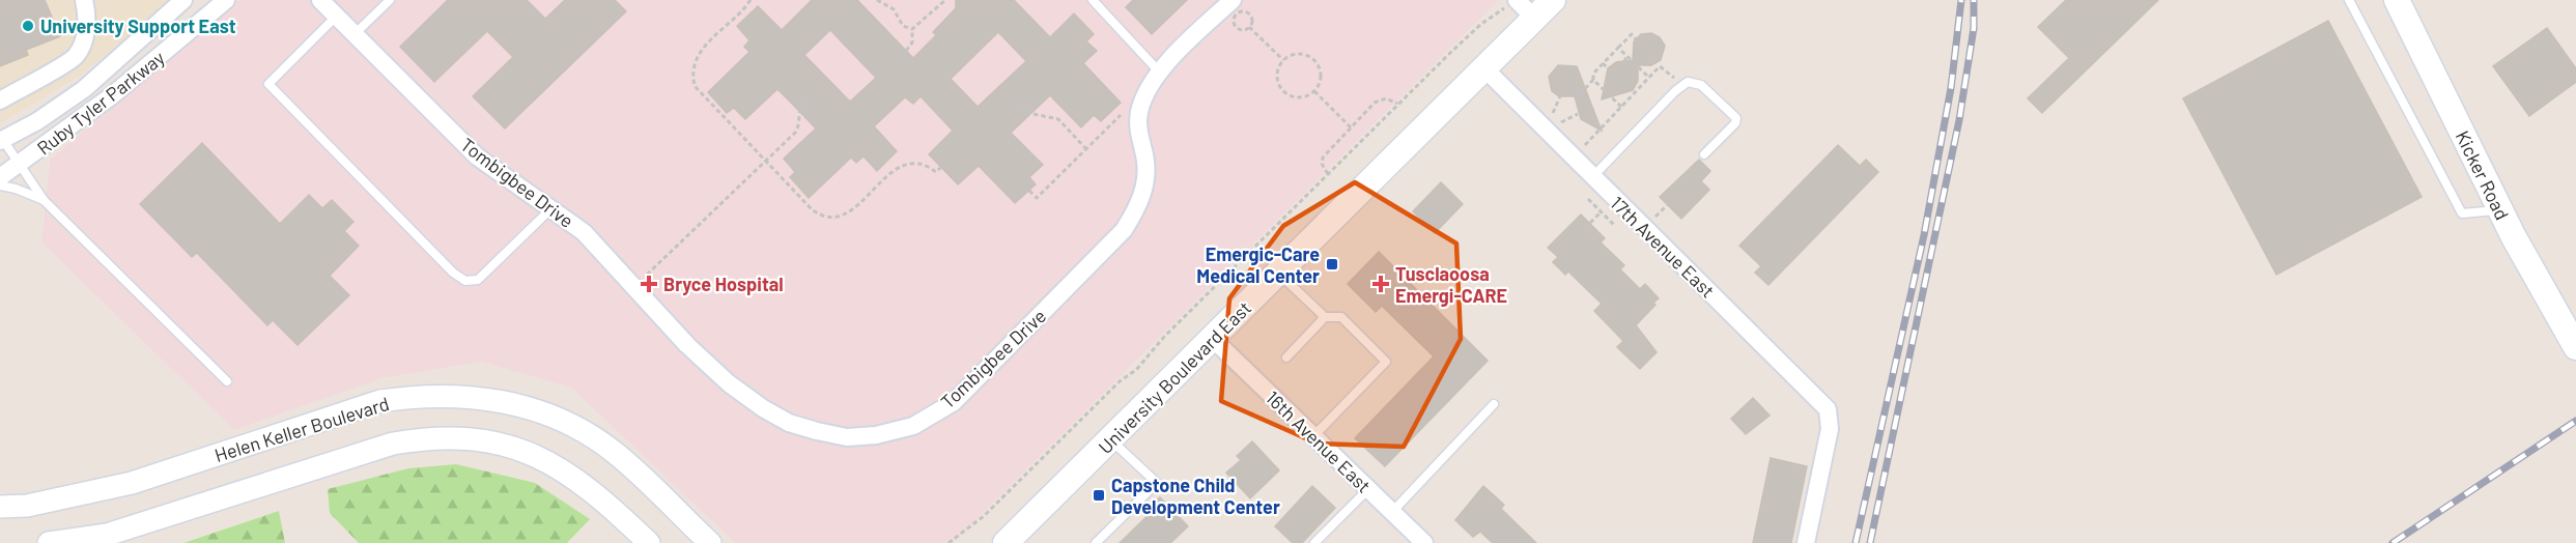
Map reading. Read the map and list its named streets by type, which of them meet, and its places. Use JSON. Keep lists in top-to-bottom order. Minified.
{"streets":{"main road":["Kicker Road","University Boulevard East"],"street":["Ruby Tyler Parkway","Tombigbee Drive","17th Avenue East","Helen Keller Boulevard","16th Avenue East"]},"crossings":[["17th Avenue East","University Boulevard East"],["University Boulevard East","16th Avenue East"]],"places":{"other":["University Support East"],"transit":["Emergic-Care Medical Center","Capstone Child Development Center"],"health":["Bryce Hospital","Tusclaoosa Emergi-CARE"]}}
